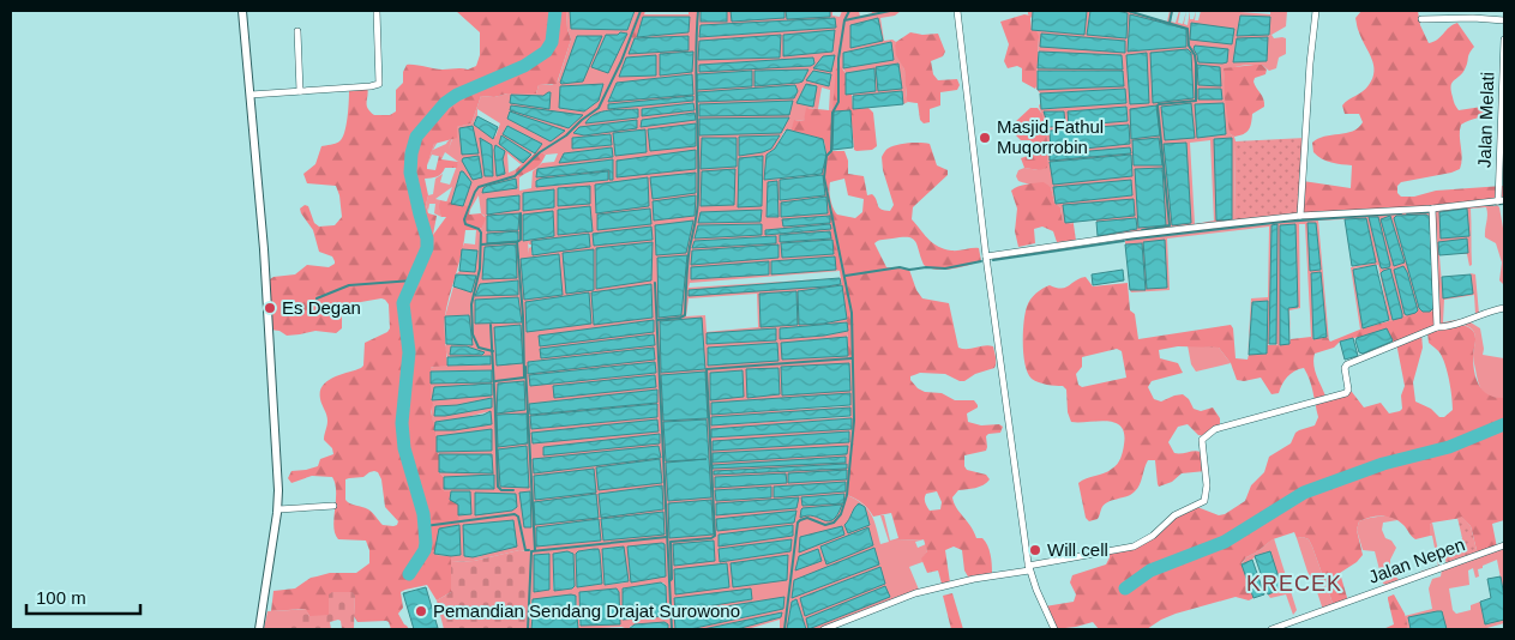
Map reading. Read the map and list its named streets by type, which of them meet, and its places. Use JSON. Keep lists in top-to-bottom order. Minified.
{"streets":{"street":["Jalan Melati","Jalan Nepen"]},"districts":["KRECEK"],"places":["Masjid Fathul Muqorrobin","Es Degan","Will cell","Pemandian Sendang Drajat Surowono"],"scale_bar":"100 m"}
